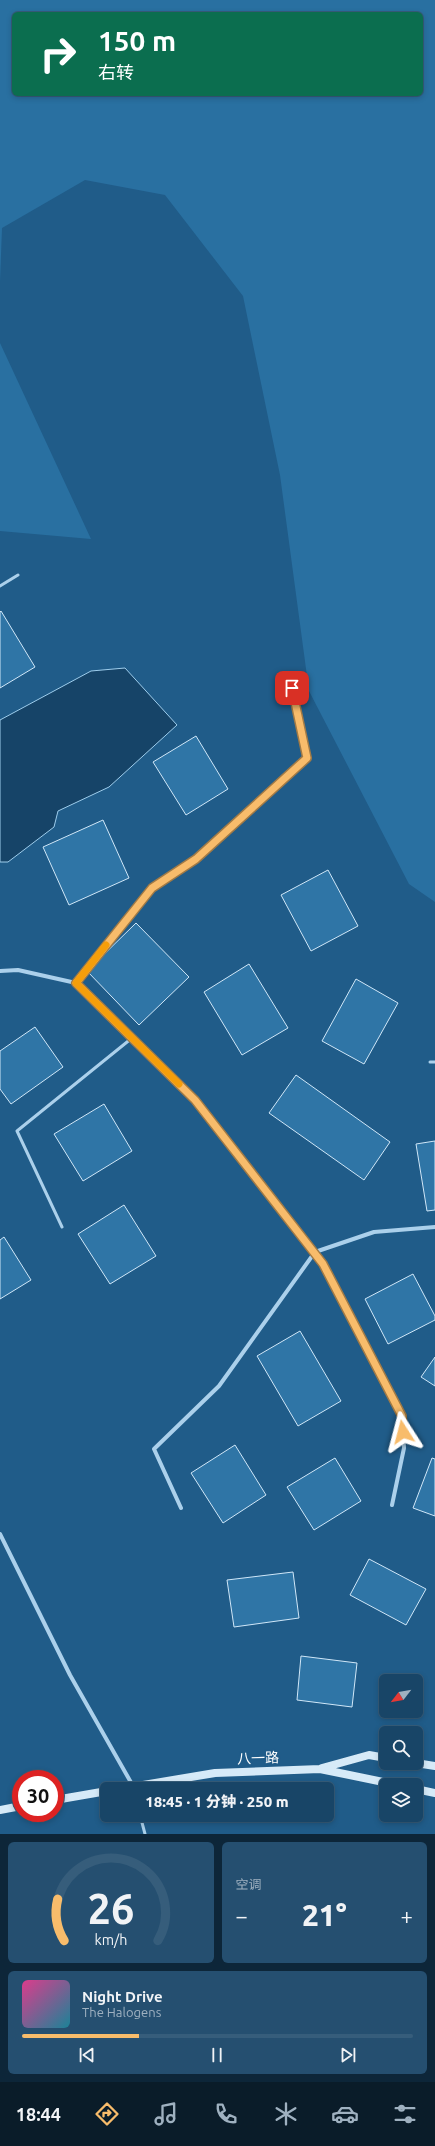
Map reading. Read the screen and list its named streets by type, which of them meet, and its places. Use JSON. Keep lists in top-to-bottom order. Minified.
{"streets":{"main road":["八一路"]},"north":"bottom left","page":{"turn":["150 m","右转"],"limit":"30","trip":"18:45 · 1 分钟 · 250 m","tile":"空调","heat":["−","21°","+"],"song":["Night Drive","The Halogens"],"tabs":"18:44","gauge":["26","km/h"]}}
